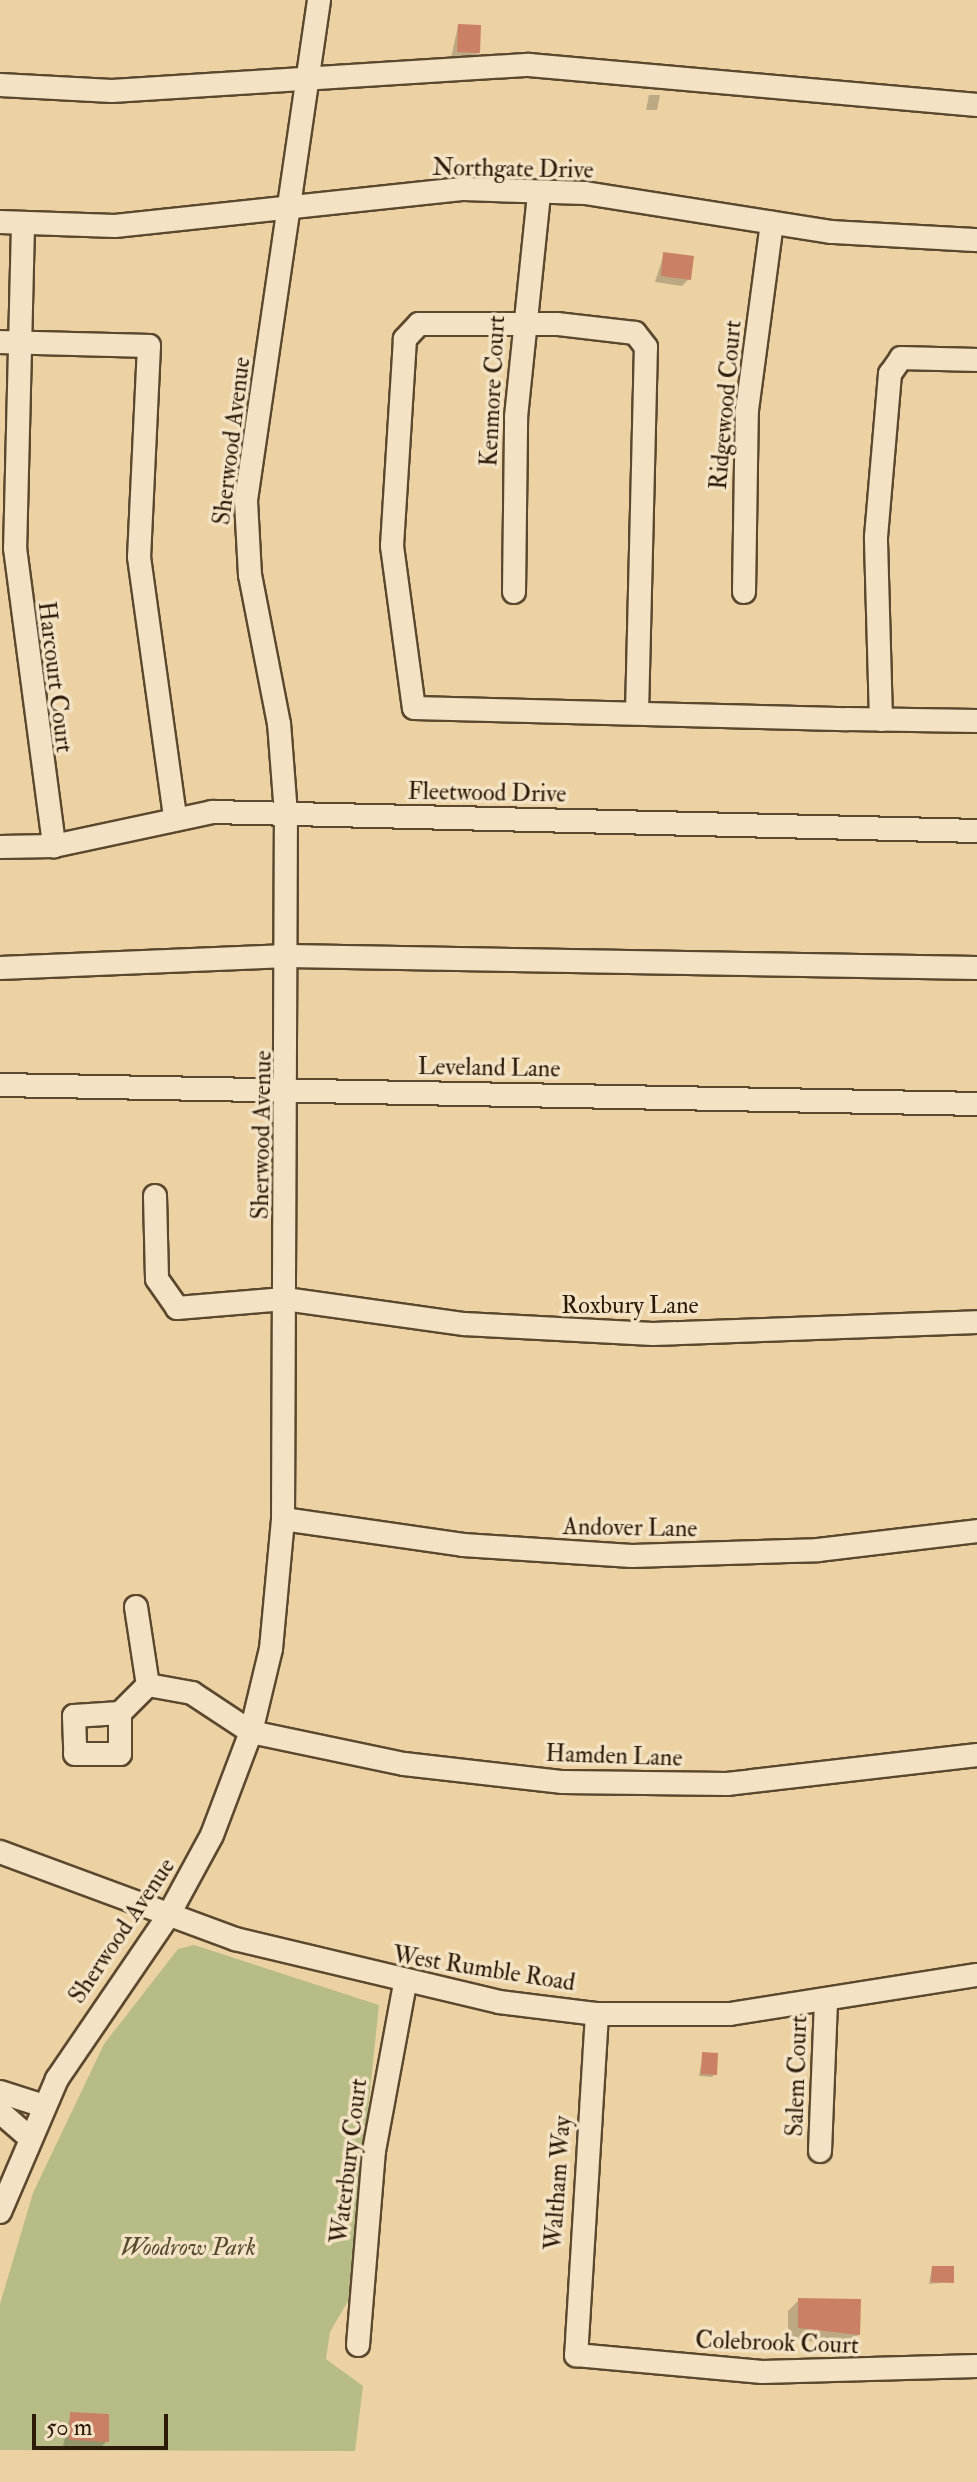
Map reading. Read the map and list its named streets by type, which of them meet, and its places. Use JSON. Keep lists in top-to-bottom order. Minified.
{"streets":{"street":["Northgate Drive","Kenmore Court","Ridgewood Court","Sherwood Avenue","Harcourt Court","Fleetwood Drive","Leveland Lane","Roxbury Lane","Andover Lane","Hamden Lane","West Rumble Road","Salem Court","Waterbury Court","Waltham Way","Colebrook Court"]},"crossings":[["Northgate Drive","Kenmore Court"],["Northgate Drive","Ridgewood Court"],["Northgate Drive","Sherwood Avenue"],["Northgate Drive","Harcourt Court"],["Sherwood Avenue","Fleetwood Drive"],["Sherwood Avenue","Leveland Lane"],["Sherwood Avenue","Roxbury Lane"],["Sherwood Avenue","Andover Lane"],["Sherwood Avenue","Hamden Lane"],["Sherwood Avenue","West Rumble Road"],["Harcourt Court","Fleetwood Drive"],["West Rumble Road","Salem Court"],["West Rumble Road","Waterbury Court"],["West Rumble Road","Waltham Way"],["Waltham Way","Colebrook Court"]],"parks":["Woodrow Park"],"scale_bar":"50 m"}
